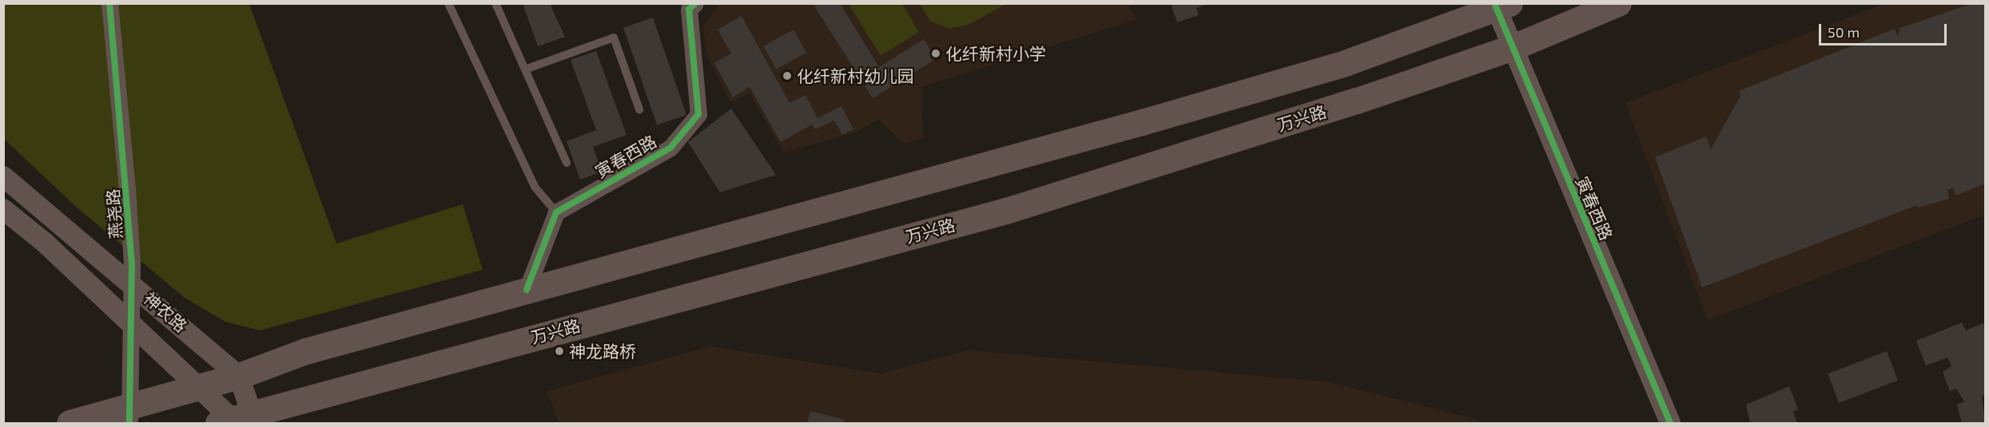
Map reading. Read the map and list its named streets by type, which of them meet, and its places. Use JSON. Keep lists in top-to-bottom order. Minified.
{"streets":{"main road":["万兴路"],"street":["寅春西路","燕尧路","神农路"]},"crossings":[["万兴路","寅春西路"],["万兴路","神农路"]],"places":["化纤新村小学","化纤新村幼儿园","神龙路桥"],"scale_bar":"50 m"}
